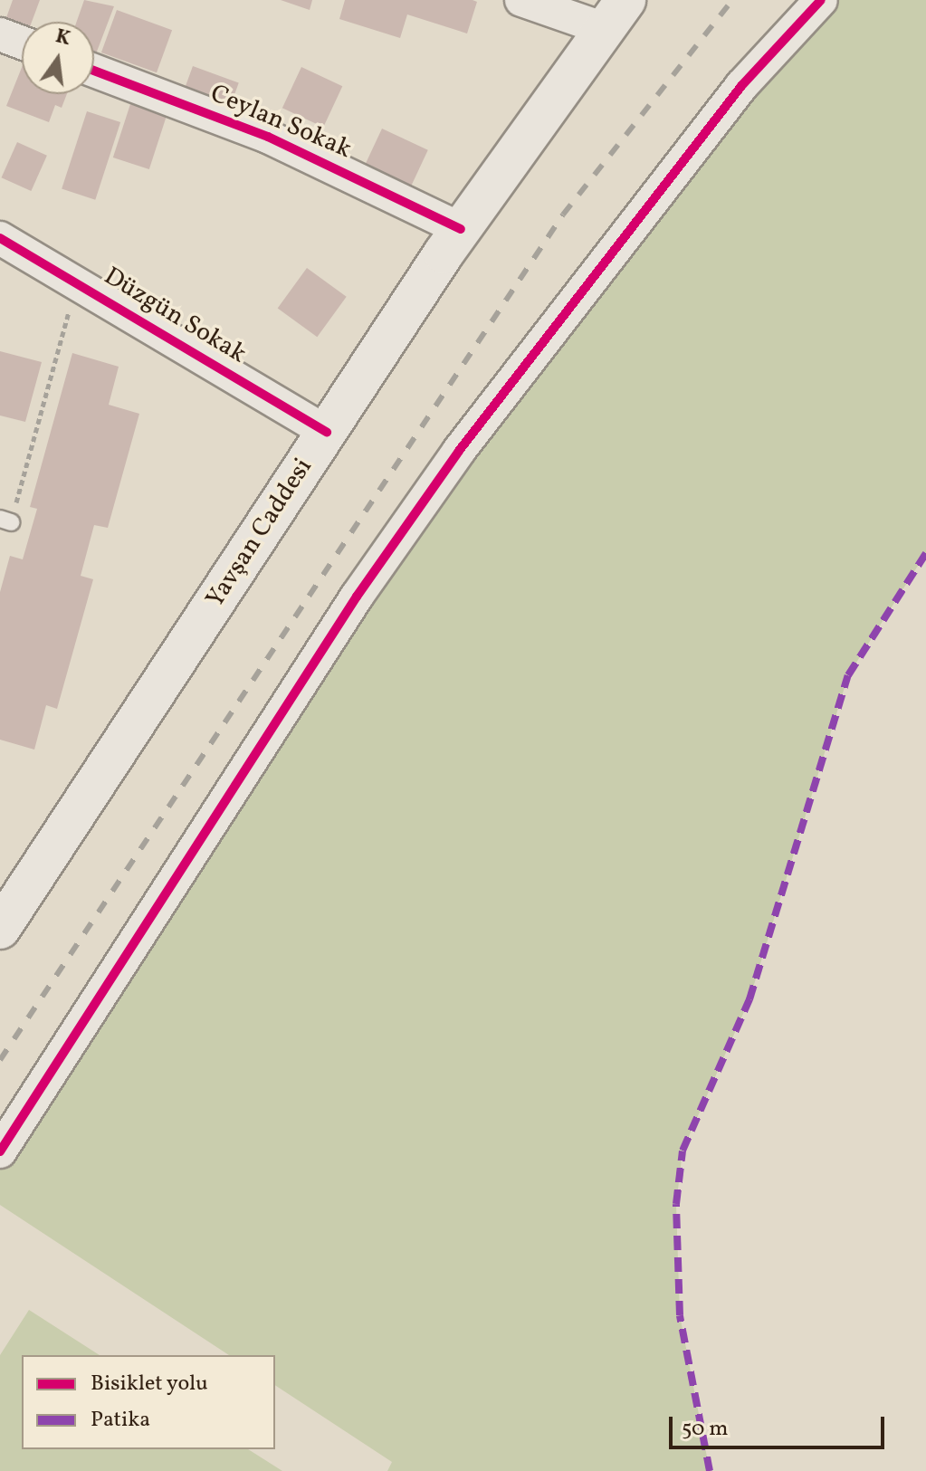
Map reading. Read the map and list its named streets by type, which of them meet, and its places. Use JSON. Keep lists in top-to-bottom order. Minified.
{"streets":{"street":["Ceylan Sokak","Düzgün Sokak","Yavşan Caddesi"]},"crossings":[["Ceylan Sokak","Yavşan Caddesi"],["Düzgün Sokak","Yavşan Caddesi"]],"legend":["Bisiklet yolu","Patika"],"scale_bar":"50 m","north":"top"}
